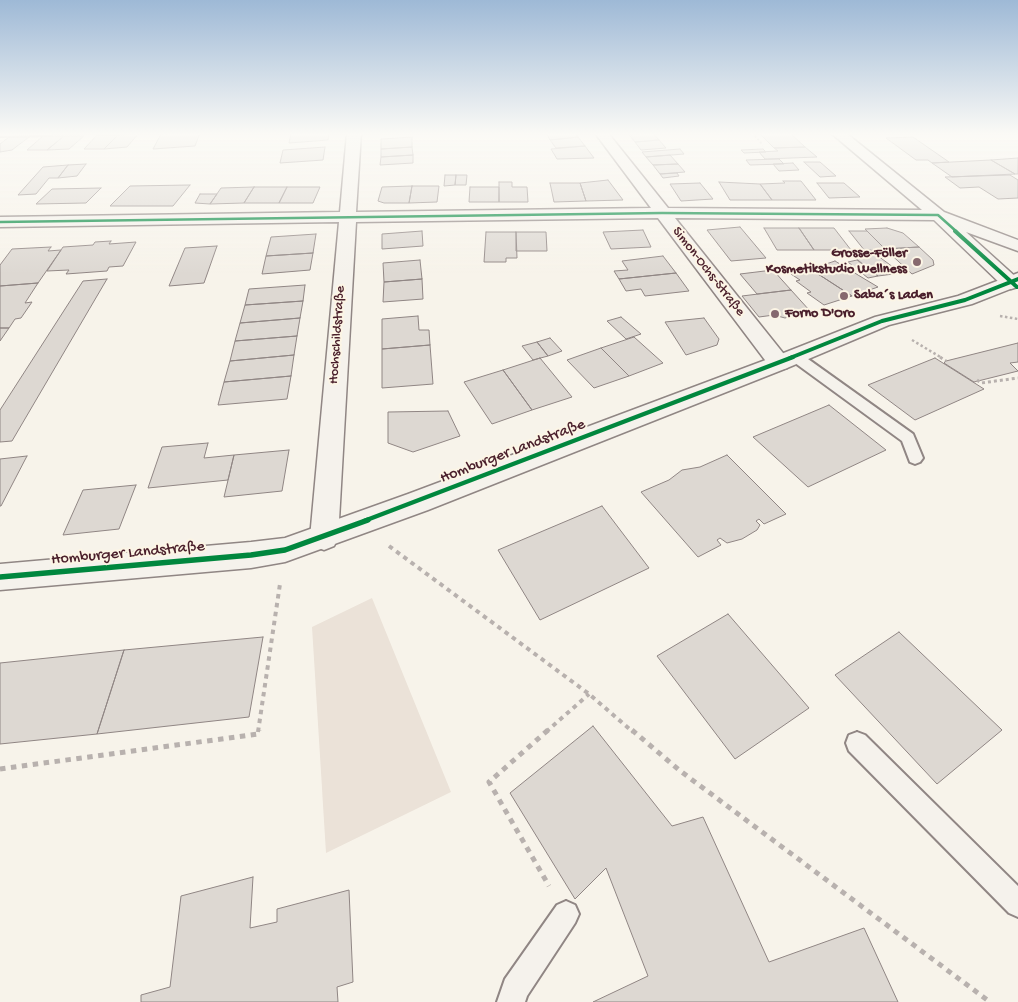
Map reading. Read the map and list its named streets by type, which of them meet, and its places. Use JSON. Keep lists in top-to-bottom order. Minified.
{"streets":{"street":["Simon-Ochs-Straße","Hochschildstraße","Homburger Landstraße"]},"crossings":[["Simon-Ochs-Straße","Homburger Landstraße"],["Hochschildstraße","Homburger Landstraße"]],"places":["Grosse-Föller Kosmetikstudio Wellness","Saba´s Laden","Forno D'Oro"]}
